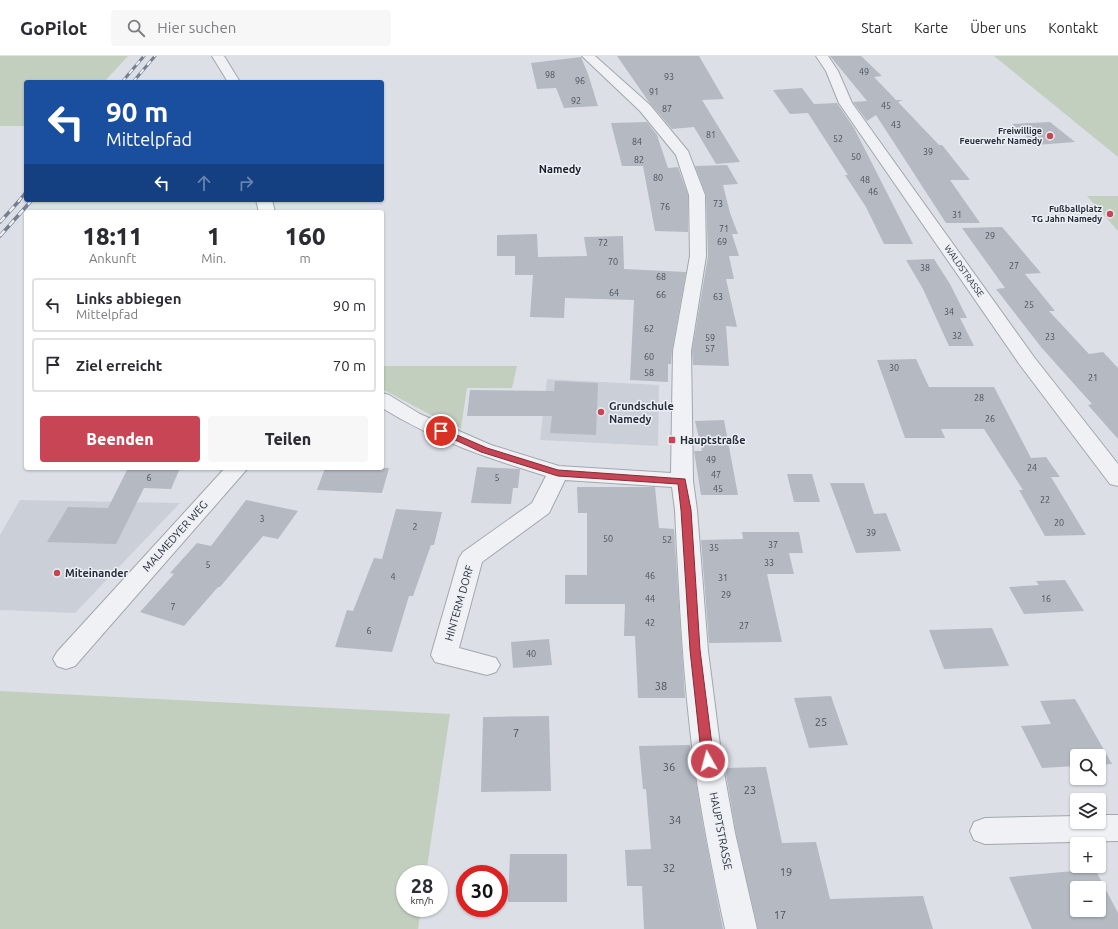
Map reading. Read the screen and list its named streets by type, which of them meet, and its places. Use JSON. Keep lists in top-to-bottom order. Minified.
{"streets":{"street":["WALDSTRASSE","MALMEDYER WEG","HINTERM DORF","HAUPTSTRASSE"]},"districts":["Namedy"],"places":{"other":["Freiwillige Feuerwehr Namedy","Fußballplatz TG Jahn Namedy","Grundschule Namedy","Miteinander"],"transit":["Hauptstraße"]},"house_numbers":["49","98","93","96","91","92","45","87","43","81","52","84","39","50","82","80","48","46","73","76","31","71","29","69","72","70","27","38","68","64","66","63","25","34","62","32","23","59","57","60","30","58","21","28","26","49","24","47","6","5","45","22","3","20","2","39","50","52","37","35","33","5","46","4","31","29","44","16","7","42","27","6","40","38","25","7","36","23","34","32","19","17"],"page":{"header":"GoPilot","search":"Hier suchen","nav":["Start","Karte","Über uns","Kontakt"],"turn":["90 m","Mittelpfad"],"eta":["18:11","Ankunft","1","Min.","160","m"],"list":[{"name":"Links abbiegen","note":"Mittelpfad","value":"90 m"},{"name":"Ziel erreicht","value":"70 m"}],"buttons":["Beenden","Teilen"],"map_buttons":["+","−"],"speed":"28 km/h","limit":"30"}}
